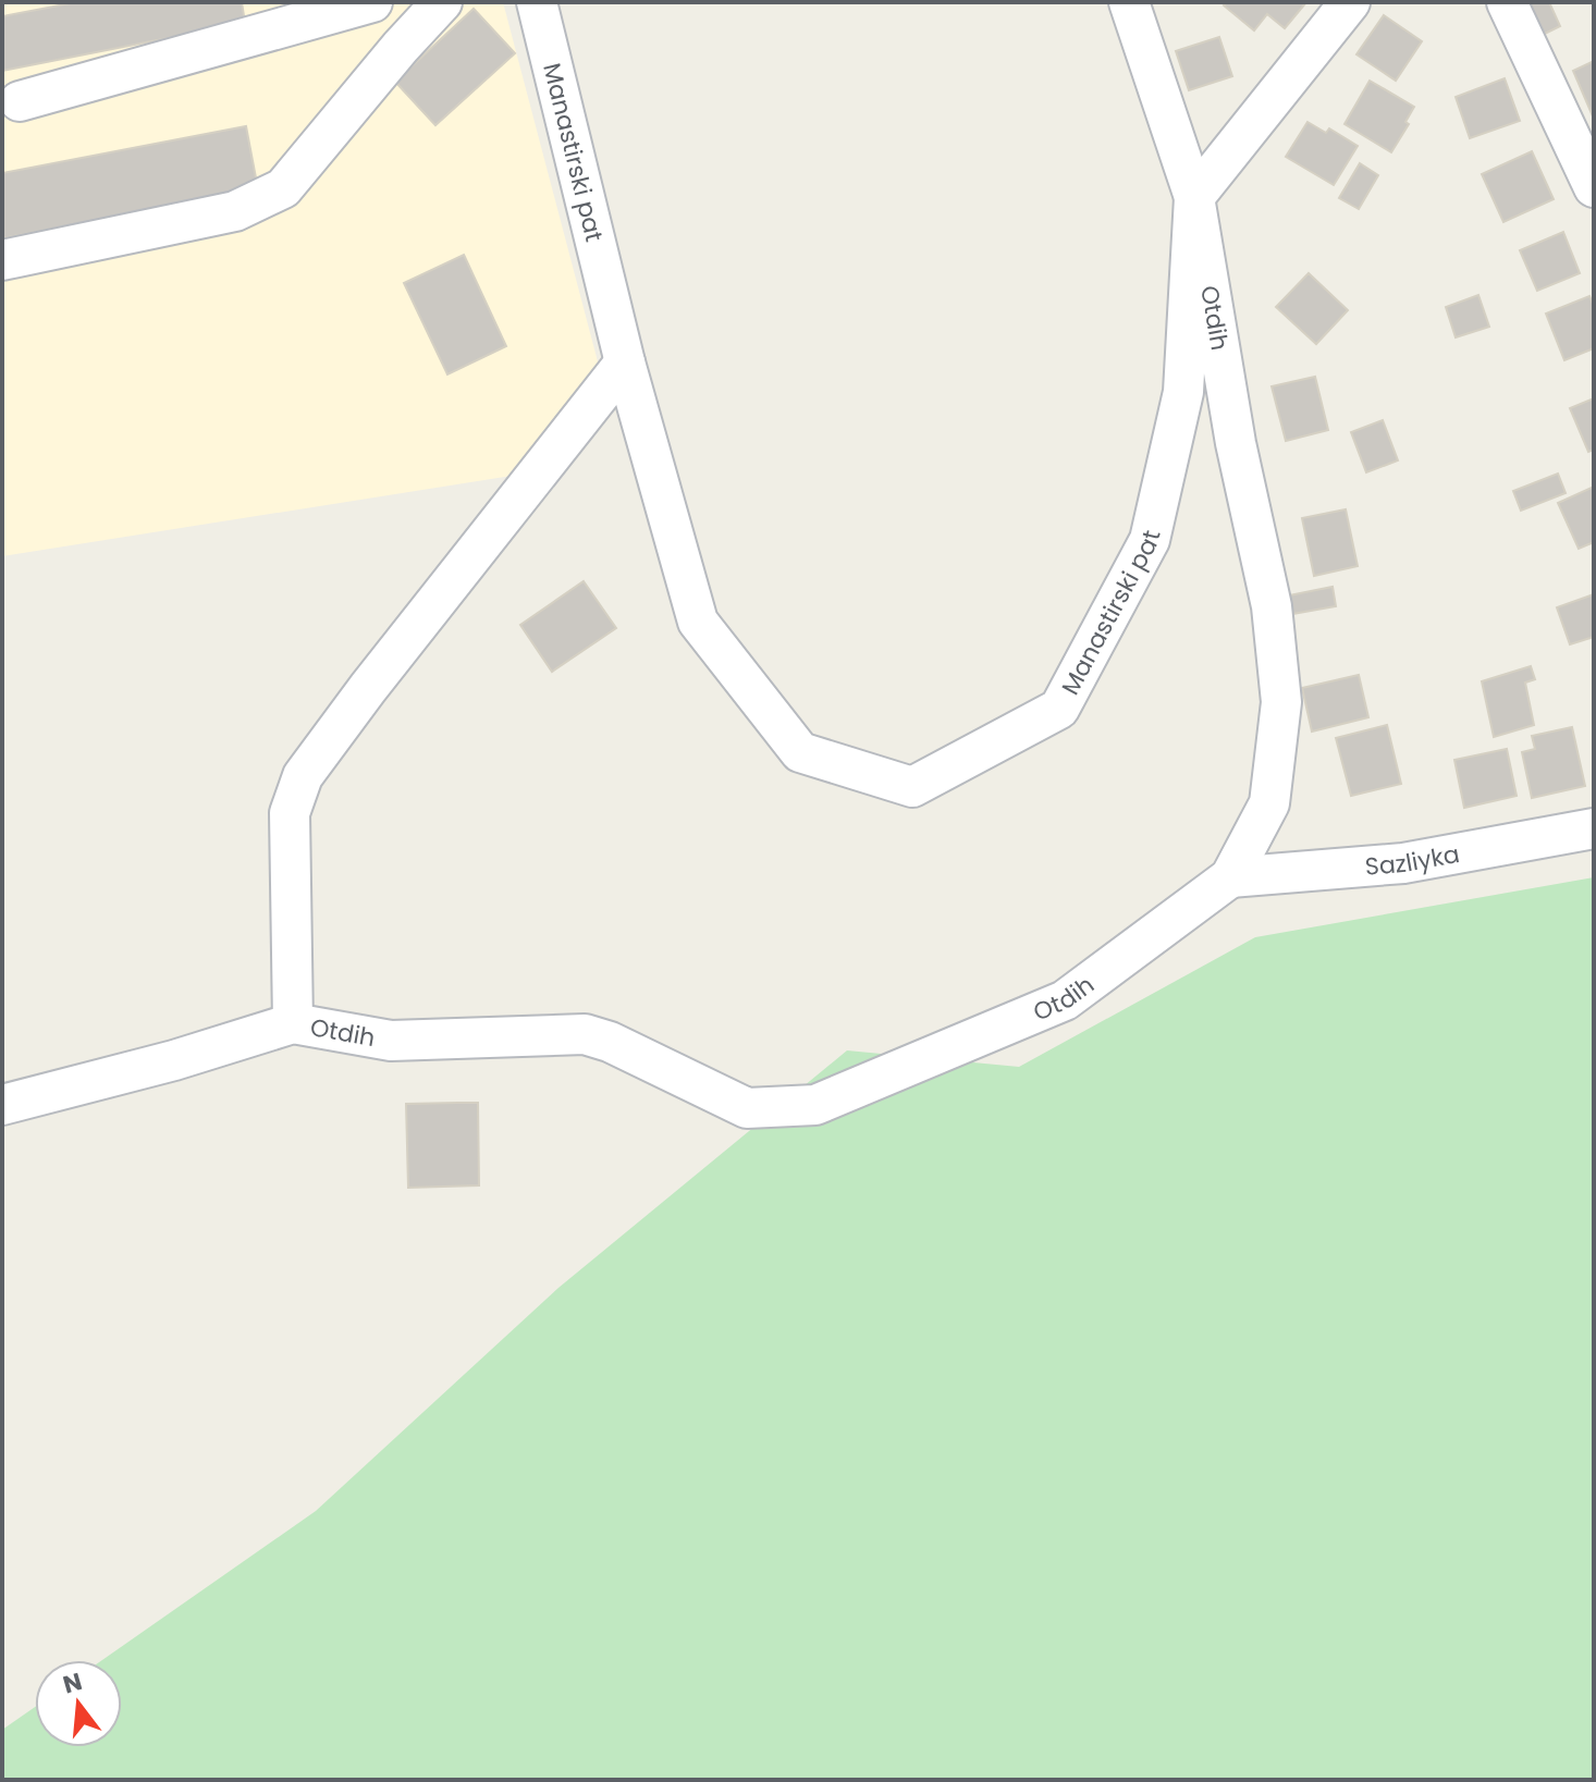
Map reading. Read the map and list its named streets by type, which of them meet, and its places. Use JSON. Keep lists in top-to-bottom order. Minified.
{"streets":{"street":["Manastirski pat","Otdih","Sazliyka"]},"crossings":[["Manastirski pat","Otdih"],["Otdih","Sazliyka"]],"north":"top"}
